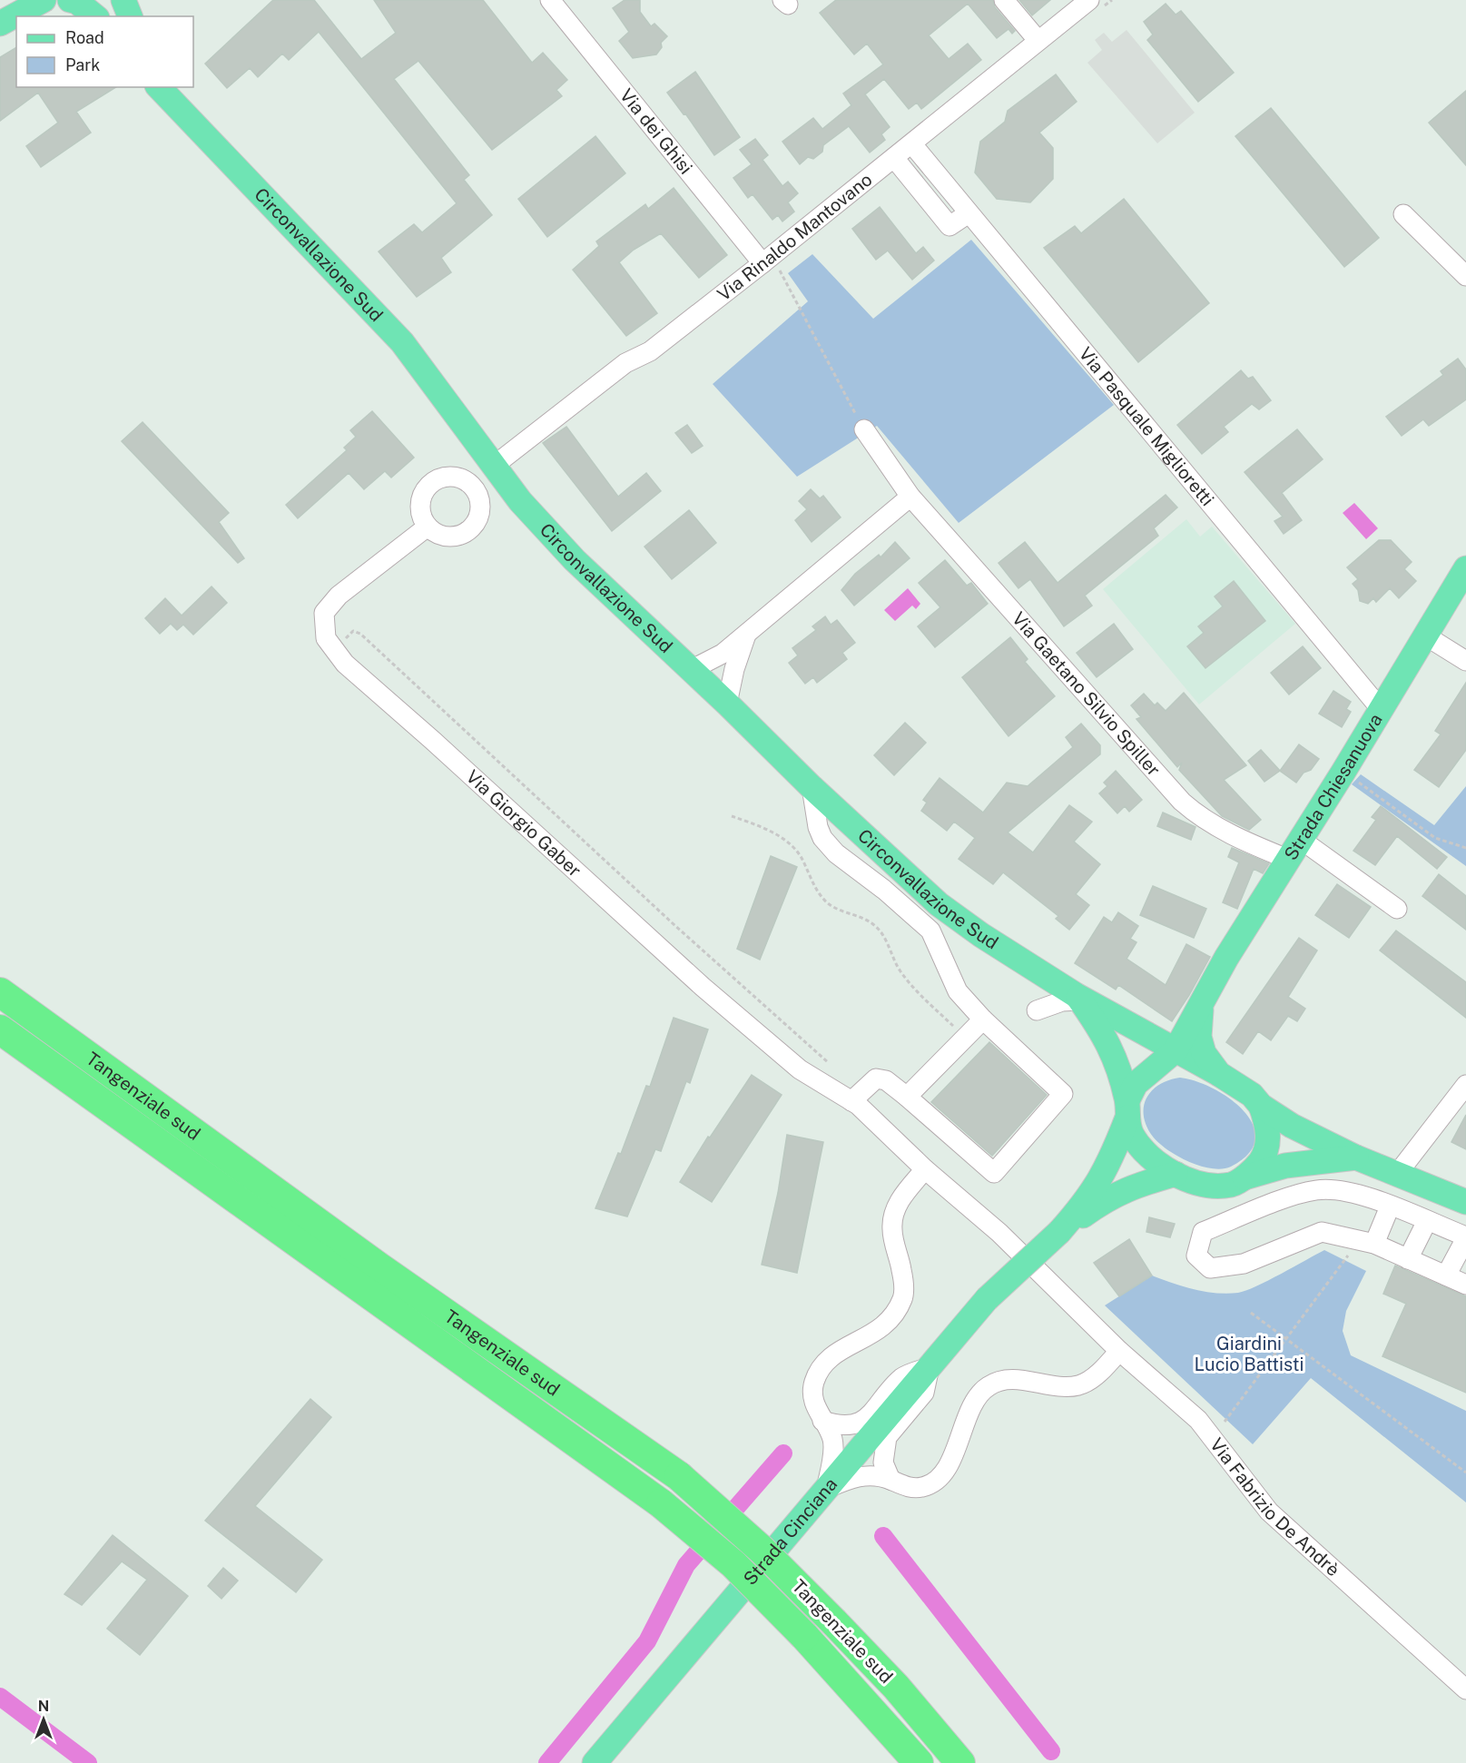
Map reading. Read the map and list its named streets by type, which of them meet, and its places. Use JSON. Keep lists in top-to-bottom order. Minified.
{"streets":{"highway":["Tangenziale sud"],"main road":["Circonvallazione Sud","Strada Chiesanuova","Strada Cinciana"],"street":["Via dei Ghisi","Via Rinaldo Mantovano","Via Pasquale Miglioretti","Via Gaetano Silvio Spiller","Via Giorgio Gaber","Via Fabrizio De Andrè"]},"crossings":[["Via dei Ghisi","Via Rinaldo Mantovano"],["Via Rinaldo Mantovano","Circonvallazione Sud"],["Via Rinaldo Mantovano","Via Pasquale Miglioretti"],["Circonvallazione Sud","Strada Chiesanuova"],["Via Pasquale Miglioretti","Strada Chiesanuova"],["Via Gaetano Silvio Spiller","Strada Chiesanuova"],["Via Giorgio Gaber","Via Fabrizio De Andrè"]],"parks":["Giardini Lucio Battisti"],"legend":["Road","Park"],"north":"top"}
